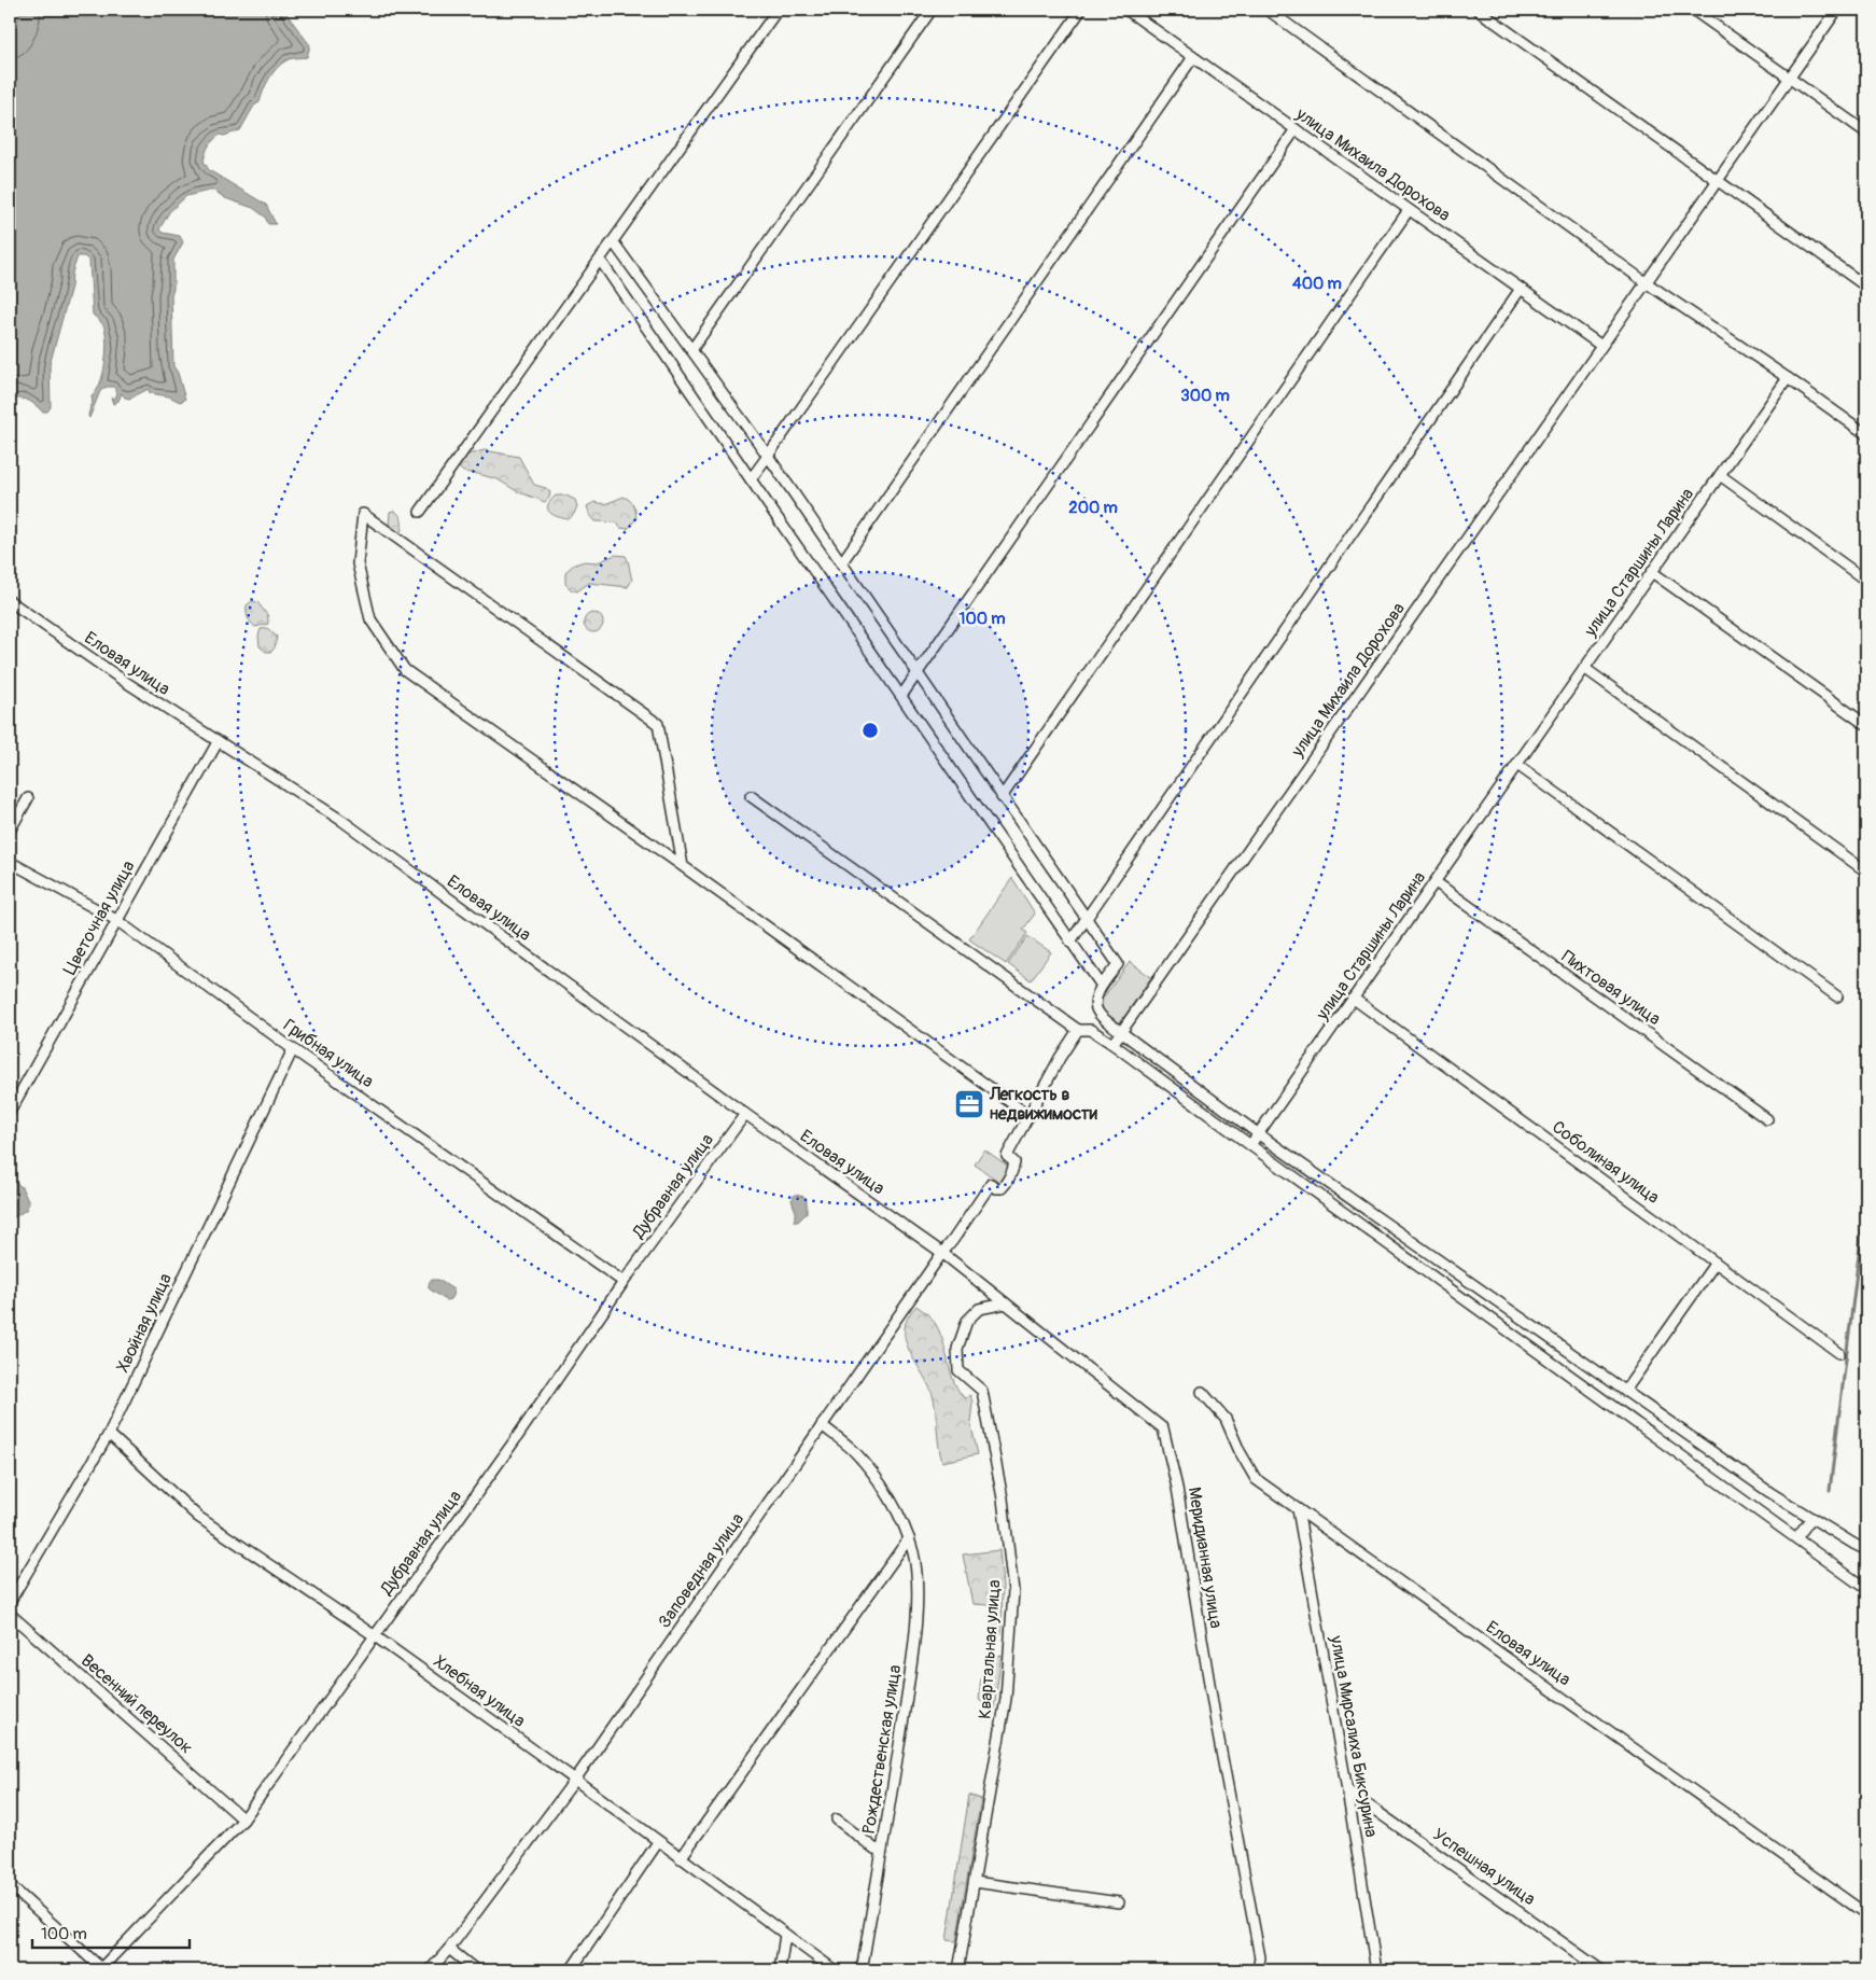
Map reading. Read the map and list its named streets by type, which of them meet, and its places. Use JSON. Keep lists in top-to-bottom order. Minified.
{"streets":{"street":["улица Михаила Дорохова","улица Старшины Ларина","Еловая улица","Цветочная улица","Пихтовая улица","Грибная улица","Соболиная улица","Дубравная улица","Хвойная улица","Меридианная улица","Заповедная улица","Квартальная улица","Хлебная улица","Весенний переулок","улица Мирсалиха Биксурина","Рождественская улица","Успешная улица"]},"crossings":[["улица Старшины Ларина","Пихтовая улица"],["улица Старшины Ларина","Соболиная улица"],["Еловая улица","Цветочная улица"],["Еловая улица","Дубравная улица"],["Еловая улица","Меридианная улица"],["Еловая улица","Заповедная улица"],["Еловая улица","улица Мирсалиха Биксурина"],["Цветочная улица","Грибная улица"],["Грибная улица","Дубравная улица"],["Грибная улица","Хвойная улица"],["Дубравная улица","Хлебная улица"],["Дубравная улица","Весенний переулок"],["Хвойная улица","Хлебная улица"],["Меридианная улица","Заповедная улица"],["Меридианная улица","Квартальная улица"],["Заповедная улица","Хлебная улица"],["Заповедная улица","Рождественская улица"],["улица Мирсалиха Биксурина","Успешная улица"]],"places":{"office":["Легкость в недвижимости"]},"scale_bar":"100 m","rings":["400 m","300 m","200 m","100 m"]}
